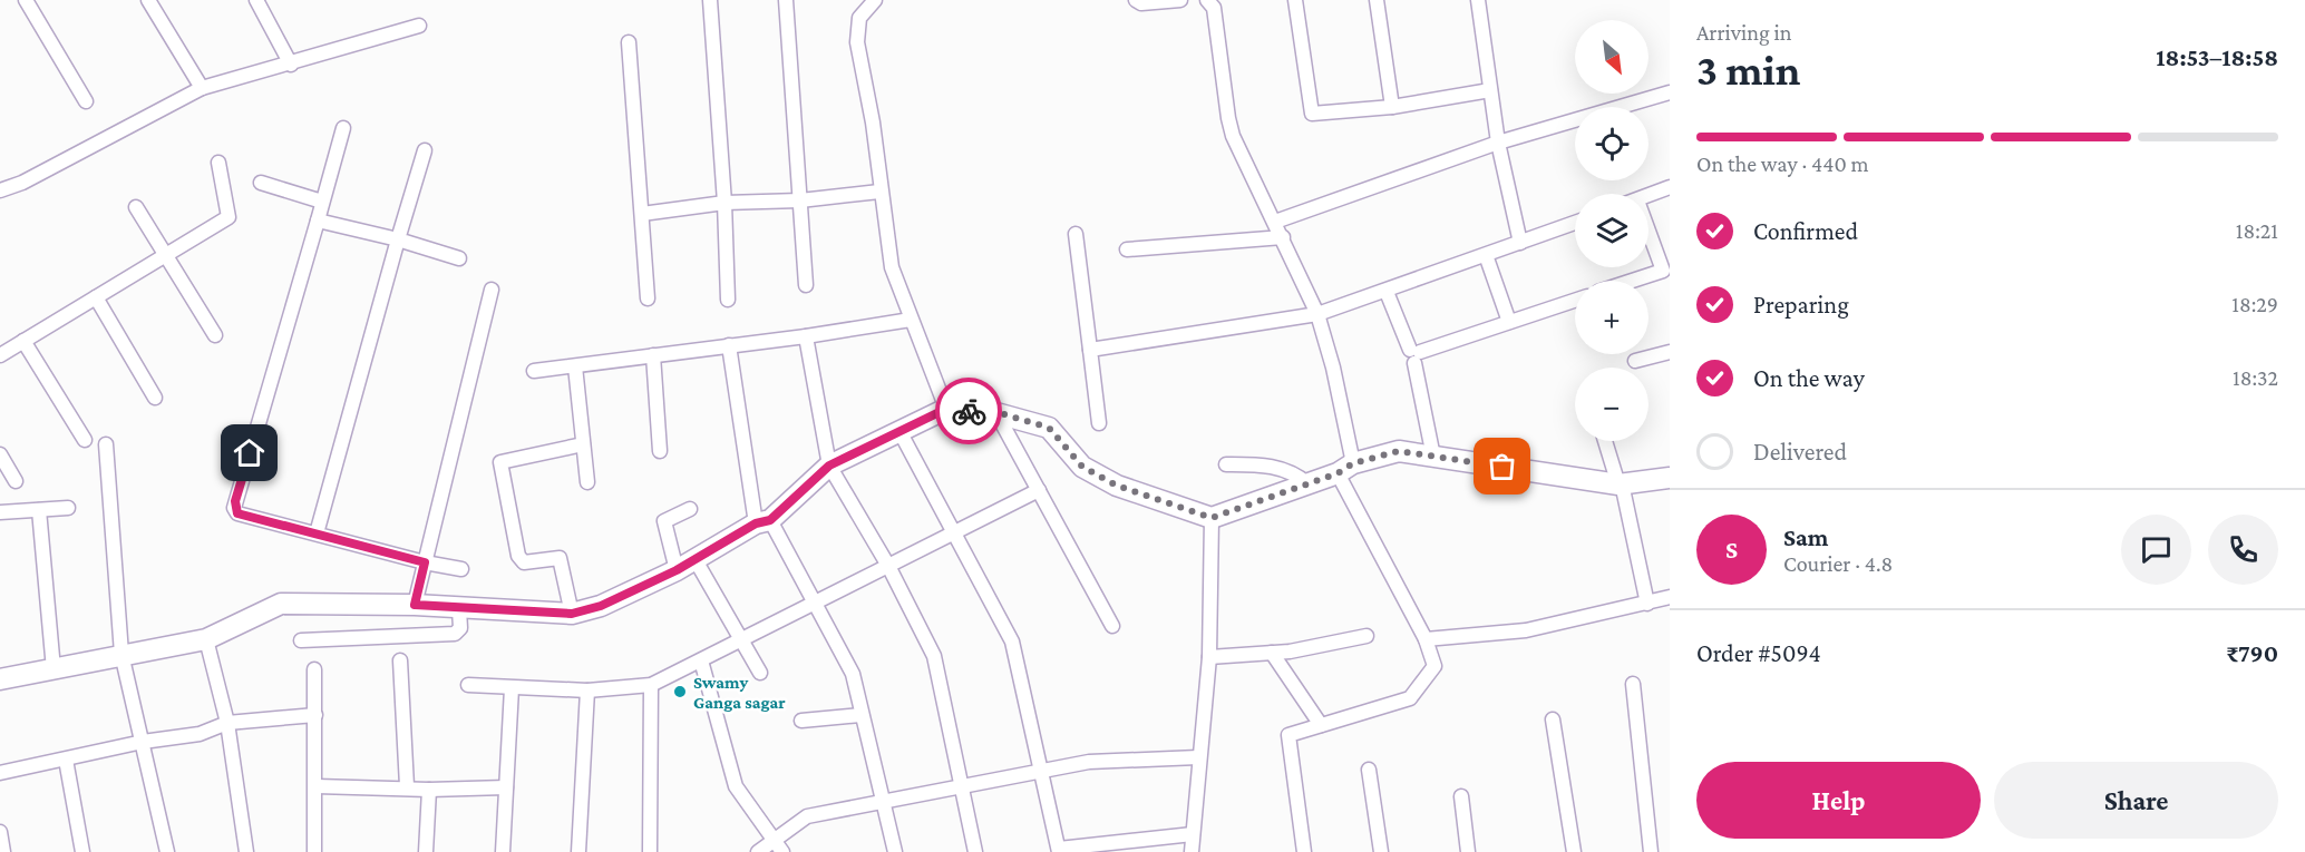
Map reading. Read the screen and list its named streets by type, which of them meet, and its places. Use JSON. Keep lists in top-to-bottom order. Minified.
{"places":["Swamy Ganga sagar"],"north":"bottom right","page":{"heading":["3 min","Arriving in","18:53–18:58"],"panel":["Sam","Courier · 4.8","Order #5094","₹790"],"map_buttons":["+","−"],"bar":"On the way · 440 m","list":[["Confirmed","18:21"],["Preparing","18:29"],["On the way","18:32"],"Delivered"],"round":"S","buttons":["Help","Share"]}}
